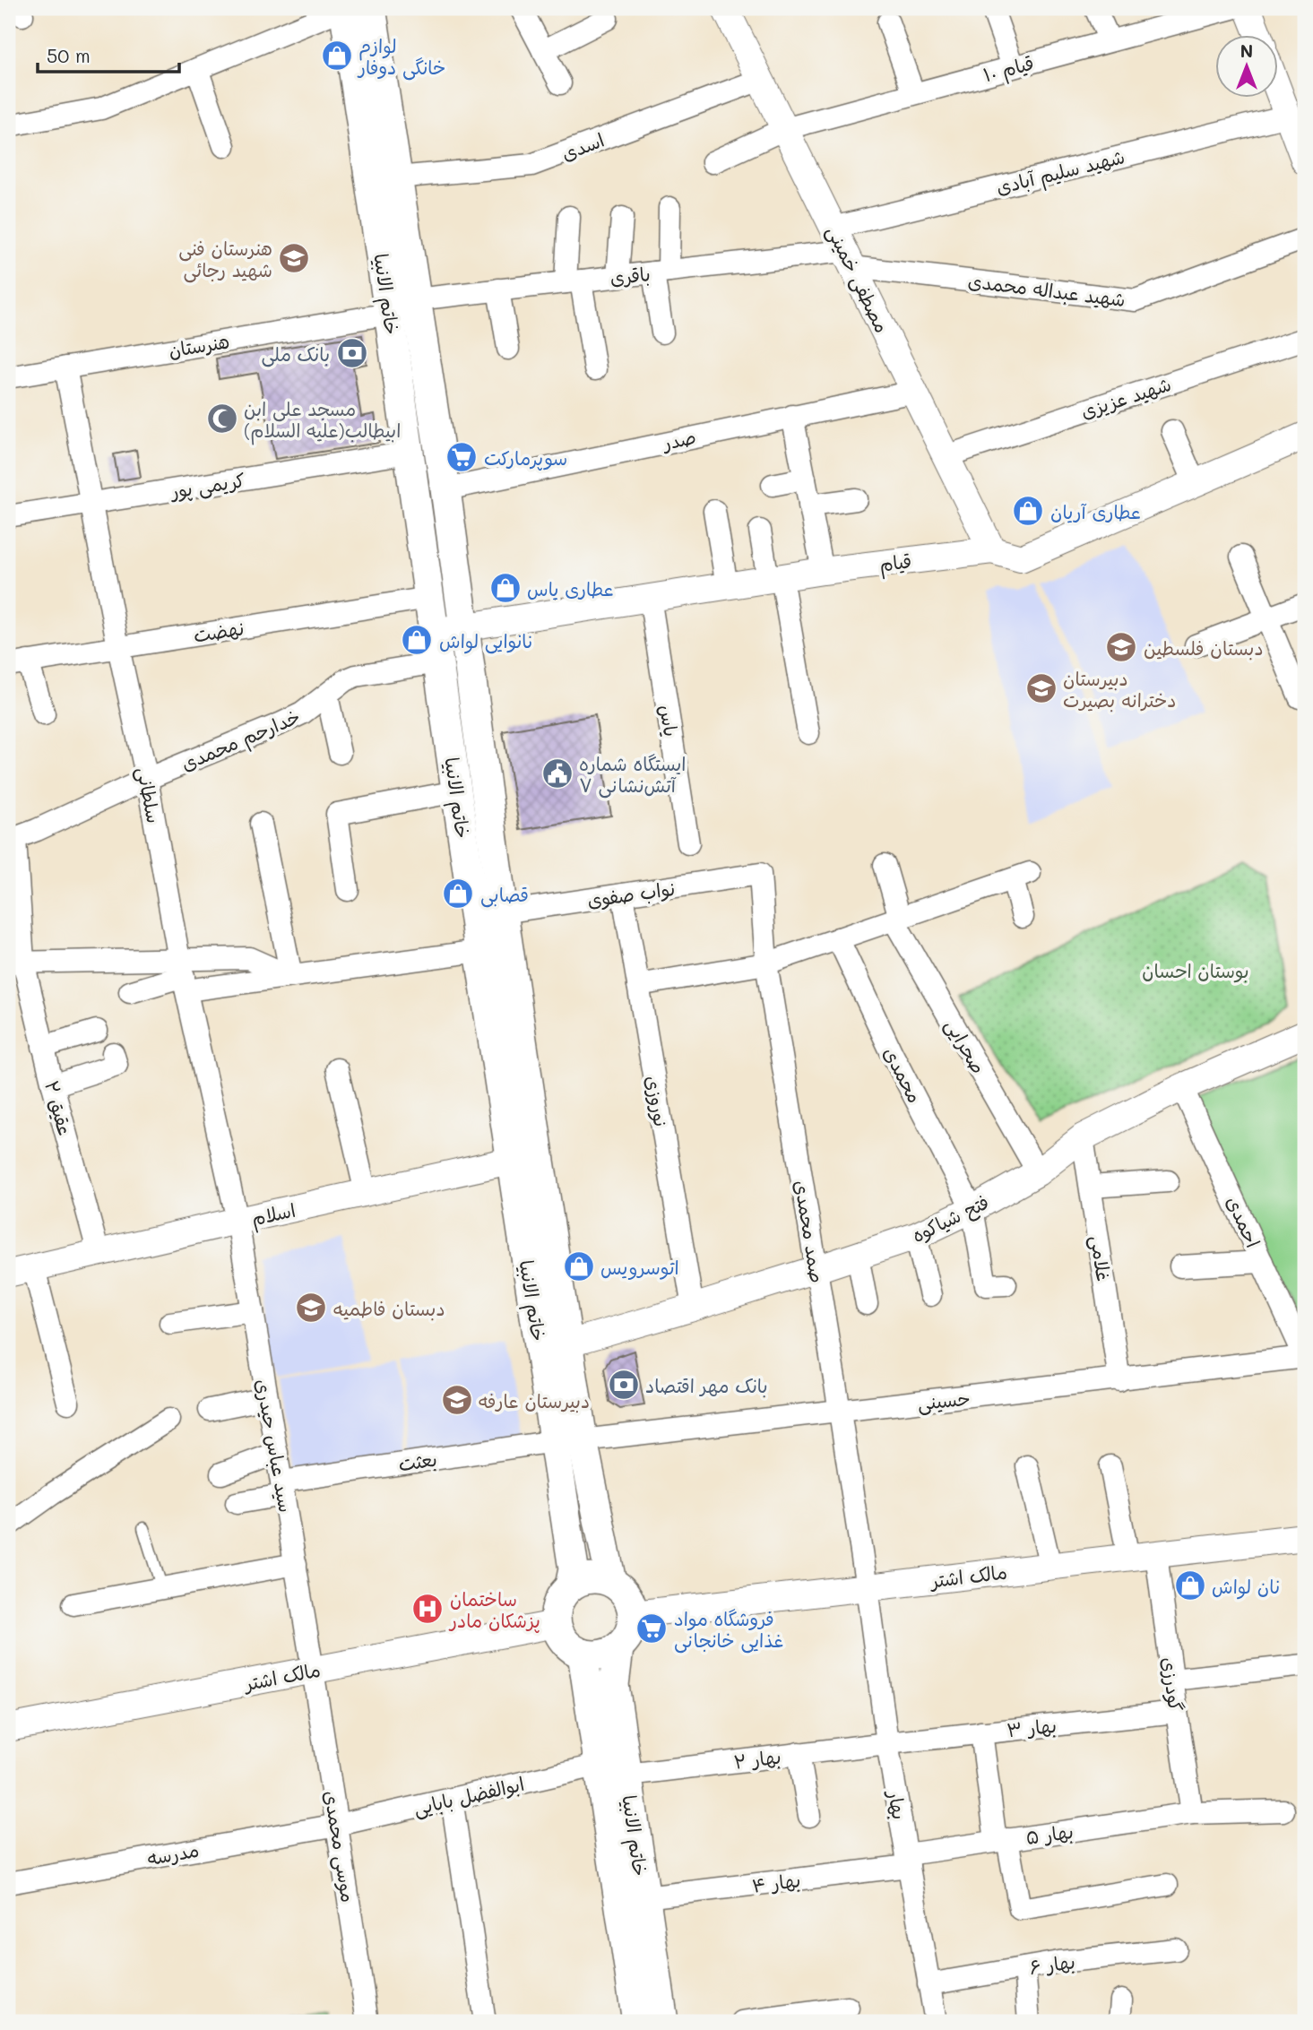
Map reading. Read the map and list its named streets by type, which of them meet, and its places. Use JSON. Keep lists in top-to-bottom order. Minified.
{"streets":{"main road":["خاتم الانبیا"],"street":["قیام ۱۰","اسدی","شهید سلیم آبادی","باقری","مصطفی خمینی","شهید عبداله محمدی","هنرستان","شهید عزیزی","صدر","کریمی پور","قیام","نهضت","یاس","خدارحم محمدی","سلطانی","نواب صفوی","صحرایی","محمدی","نوروزی","عقیق ۲","اسلام","فتح شیاکوه","احمدی","صمد محمدی","غلامی","حسینی","سید عباس حیدری","بعثت","مالک اشتر","گودرزی","بهار ۳","بهار ۲","ابوالفضل بابایی","بهار","بهار ۵","موسی محمدی","مدرسه","بهار ۴","بهار ۶"]},"crossings":[["قیام ۱۰","مصطفی خمینی"],["اسدی","مصطفی خمینی"],["اسدی","خاتم الانبیا"],["شهید سلیم آبادی","باقری"],["شهید سلیم آبادی","مصطفی خمینی"],["شهید سلیم آبادی","شهید عبداله محمدی"],["باقری","مصطفی خمینی"],["باقری","شهید عبداله محمدی"],["باقری","خاتم الانبیا"],["مصطفی خمینی","شهید عبداله محمدی"],["مصطفی خمینی","شهید عزیزی"],["مصطفی خمینی","صدر"],["مصطفی خمینی","قیام"],["خاتم الانبیا","هنرستان"],["خاتم الانبیا","صدر"],["خاتم الانبیا","کریمی پور"],["خاتم الانبیا","قیام"],["خاتم الانبیا","نهضت"],["خاتم الانبیا","خدارحم محمدی"],["خاتم الانبیا","نواب صفوی"],["خاتم الانبیا","اسلام"],["خاتم الانبیا","فتح شیاکوه"],["خاتم الانبیا","حسینی"],["خاتم الانبیا","بعثت"],["خاتم الانبیا","مالک اشتر"],["خاتم الانبیا","بهار ۲"],["خاتم الانبیا","ابوالفضل بابایی"],["خاتم الانبیا","بهار ۴"],["هنرستان","سلطانی"],["کریمی پور","سلطانی"],["قیام","یاس"],["نهضت","سلطانی"],["خدارحم محمدی","سلطانی"],["خدارحم محمدی","عقیق ۲"],["سلطانی","اسلام"],["سلطانی","سید عباس حیدری"],["نواب صفوی","نوروزی"],["نواب صفوی","صمد محمدی"],["صحرایی","فتح شیاکوه"],["محمدی","فتح شیاکوه"],["نوروزی","فتح شیاکوه"],["عقیق ۲","اسلام"],["اسلام","سید عباس حیدری"],["فتح شیاکوه","احمدی"],["فتح شیاکوه","صمد محمدی"],["فتح شیاکوه","غلامی"],["احمدی","حسینی"],["صمد محمدی","حسینی"],["صمد محمدی","مالک اشتر"],["صمد محمدی","بهار"],["غلامی","حسینی"],["حسینی","بعثت"],["سید عباس حیدری","بعثت"],["سید عباس حیدری","مالک اشتر"],["سید عباس حیدری","موسی محمدی"],["مالک اشتر","گودرزی"],["مالک اشتر","بهار"],["مالک اشتر","موسی محمدی"],["گودرزی","بهار ۳"],["گودرزی","بهار ۵"],["بهار ۳","بهار ۲"],["بهار ۳","بهار"],["بهار ۲","ابوالفضل بابایی"],["بهار ۲","بهار"],["ابوالفضل بابایی","موسی محمدی"],["ابوالفضل بابایی","مدرسه"],["بهار","بهار ۵"],["بهار","بهار ۴"],["بهار","بهار ۶"],["بهار ۵","بهار ۴"],["موسی محمدی","مدرسه"]],"parks":["بوستان احسان"],"places":{"shop":["لوازم خانگی دوفار","عطاری آریان","عطاری یاس","نانوایی لواش","قصابی","اتوسرویس","نان لواش"],"school or university":["هنرستان فنی شهید رجائی","دبستان فلسطین","دبیرستان دخترانه بصیرت","دبستان فاطمیه","دبیرستان عارفه"],"bank":["بانک ملی","بانک مهر اقتصاد"],"mosque":["مسجد علی ابن ابیطالب(علیه السلام)"],"supermarket":["سوپرمارکت","فروشگاه مواد غذایی خانجانی"],"public building":["ایستگاه شماره ۷ آتش‌نشانی"],"hospital":["ساختمان پزشکان مادر"]},"scale_bar":"50 m","north":"top"}
